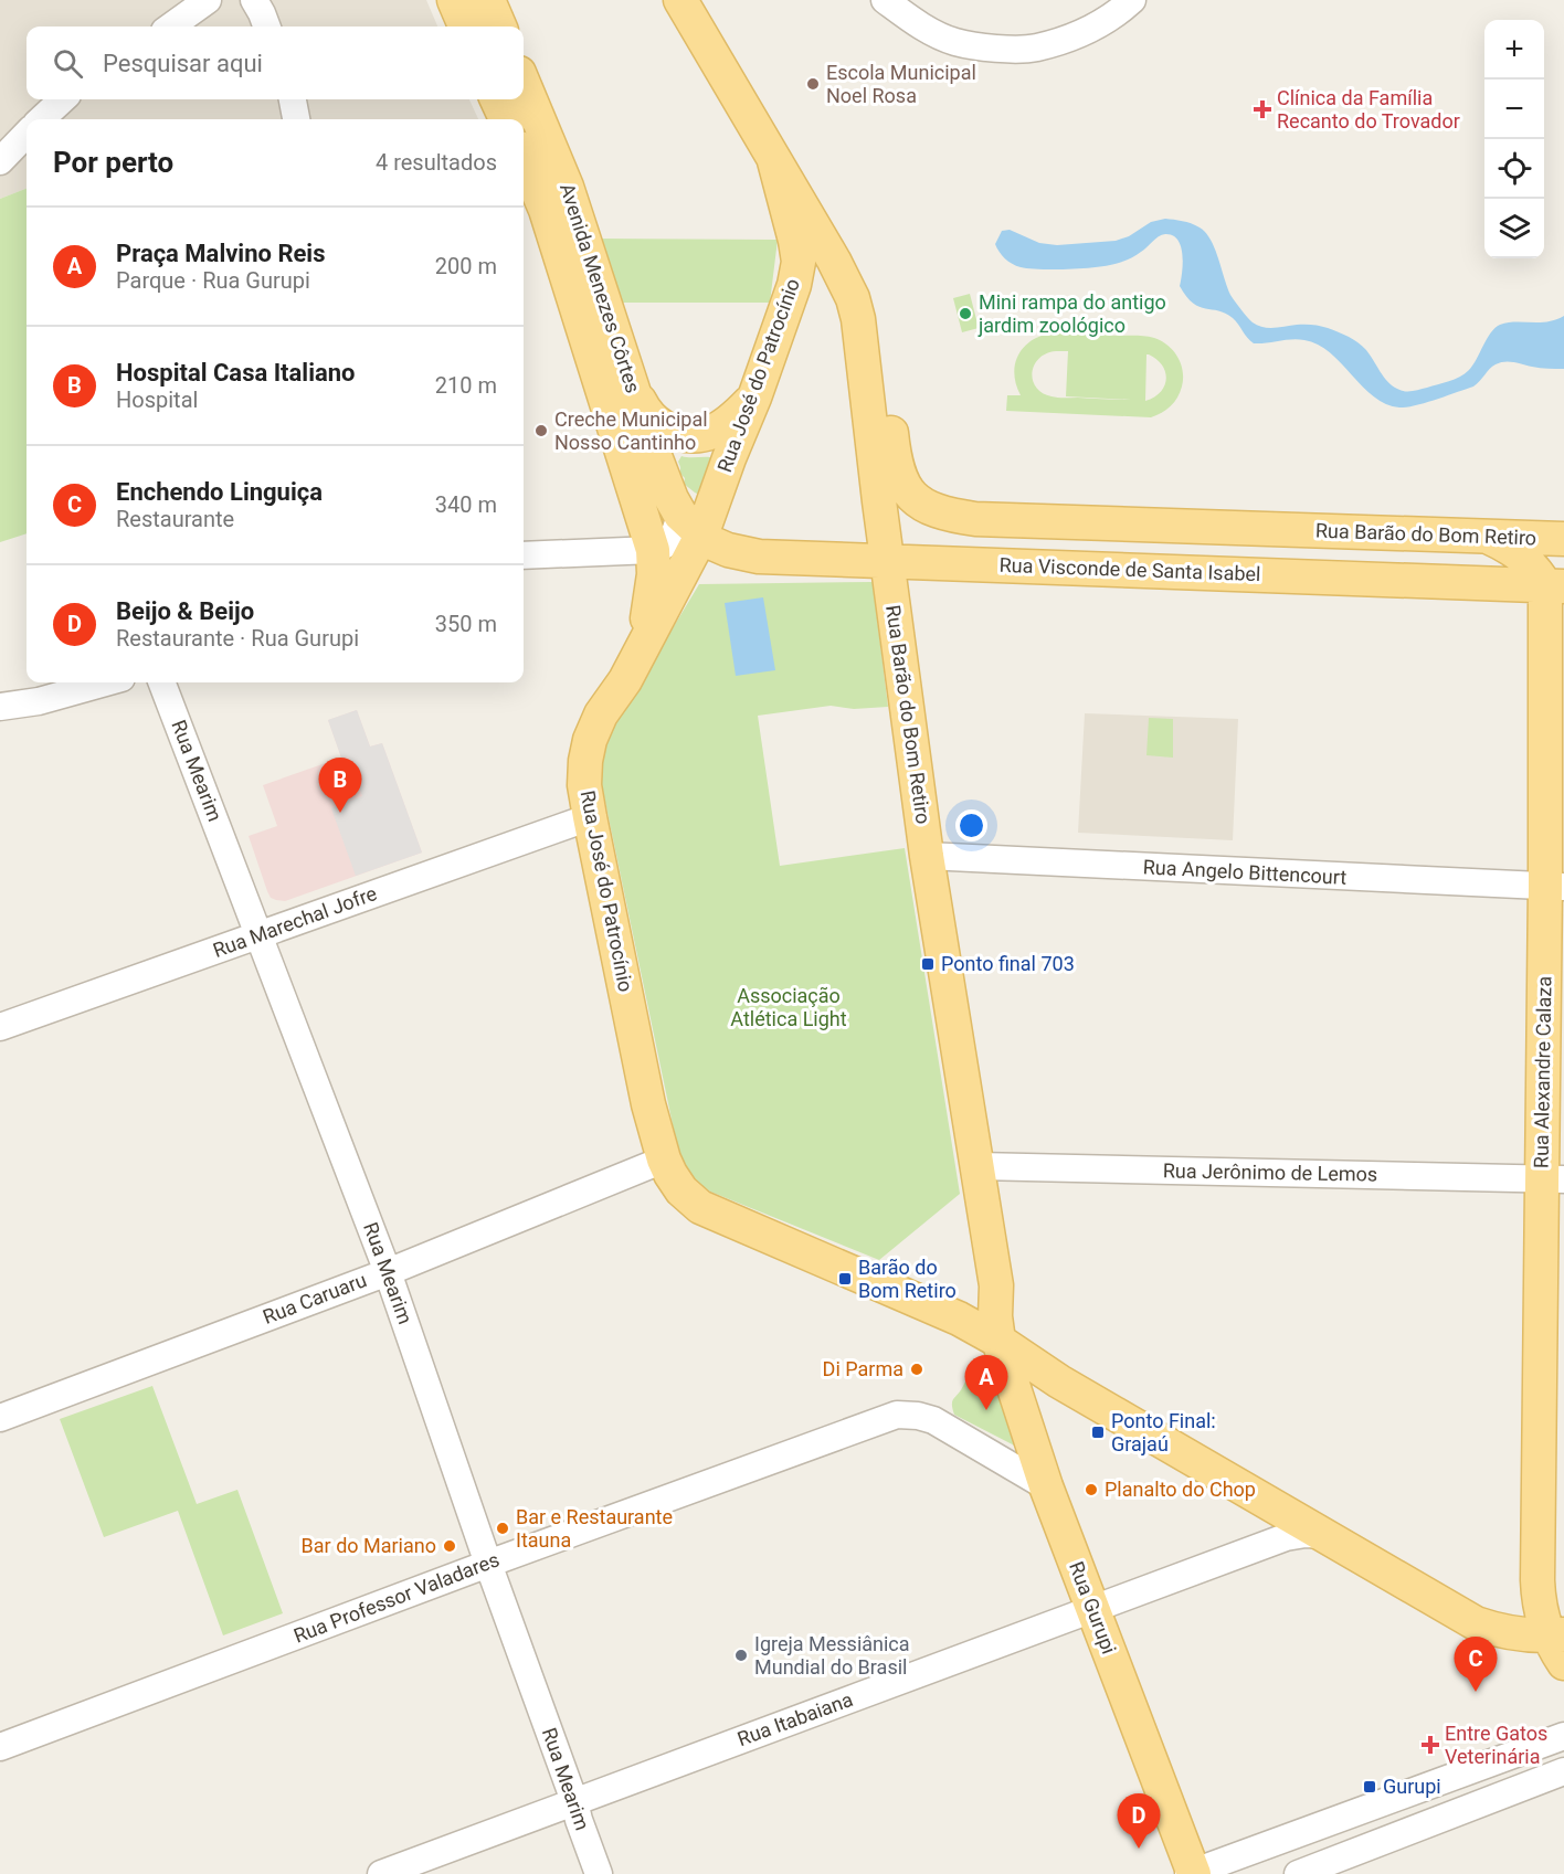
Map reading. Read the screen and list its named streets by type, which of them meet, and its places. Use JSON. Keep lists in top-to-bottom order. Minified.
{"streets":{"main road":["Avenida Menezes Côrtes","Rua José do Patrocínio","Rua Barão do Bom Retiro","Rua Visconde de Santa Isabel","Rua Alexandre Calaza","Rua Gurupi"],"street":["Rua Mearim","Rua Angelo Bittencourt","Rua Marechal Jofre","Rua Jerônimo de Lemos","Rua Caruaru","Rua Professor Valadares","Rua Itabaiana"]},"crossings":[["Avenida Menezes Côrtes","Rua José do Patrocínio"],["Avenida Menezes Côrtes","Rua Visconde de Santa Isabel"],["Rua José do Patrocínio","Rua Barão do Bom Retiro"],["Rua José do Patrocínio","Rua Visconde de Santa Isabel"],["Rua José do Patrocínio","Rua Marechal Jofre"],["Rua José do Patrocínio","Rua Caruaru"],["Rua José do Patrocínio","Rua Gurupi"],["Rua Barão do Bom Retiro","Rua Visconde de Santa Isabel"],["Rua Barão do Bom Retiro","Rua Angelo Bittencourt"],["Rua Barão do Bom Retiro","Rua Alexandre Calaza"],["Rua Barão do Bom Retiro","Rua Jerônimo de Lemos"],["Rua Barão do Bom Retiro","Rua Gurupi"],["Rua Barão do Bom Retiro","Rua Itabaiana"],["Rua Visconde de Santa Isabel","Rua Alexandre Calaza"],["Rua Mearim","Rua Marechal Jofre"],["Rua Mearim","Rua Caruaru"],["Rua Mearim","Rua Professor Valadares"],["Rua Mearim","Rua Itabaiana"],["Rua Angelo Bittencourt","Rua Alexandre Calaza"],["Rua Alexandre Calaza","Rua Jerônimo de Lemos"],["Rua Professor Valadares","Rua Gurupi"],["Rua Gurupi","Rua Itabaiana"]],"parks":["Associação Atlética Light"],"places":{"other":["Escola Municipal Noel Rosa","Mini rampa do antigo jardim zoológico","Creche Municipal Nosso Cantinho","Di Parma","Planalto do Chop","Bar e Restaurante Itauna","Bar do Mariano","Igreja Messiânica Mundial do Brasil"],"health":["Clínica da Família Recanto do Trovador","Entre Gatos Veterinária"],"transit":["Ponto final 703","Barão do Bom Retiro","Ponto Final: Grajaú","Gurupi"]},"page":{"map_buttons":["+","−"],"search":"Pesquisar aqui","heading":["Por perto","4 resultados"],"list":[{"mark":"A","name":"Praça Malvino Reis","note":"Parque · Rua Gurupi","value":"200 m"},{"mark":"B","name":"Hospital Casa Italiano","note":"Hospital","value":"210 m"},{"mark":"C","name":"Enchendo Linguiça","note":"Restaurante","value":"340 m"},{"mark":"D","name":"Beijo & Beijo","note":"Restaurante · Rua Gurupi","value":"350 m"}],"pins":["B","A","C","D"]}}
